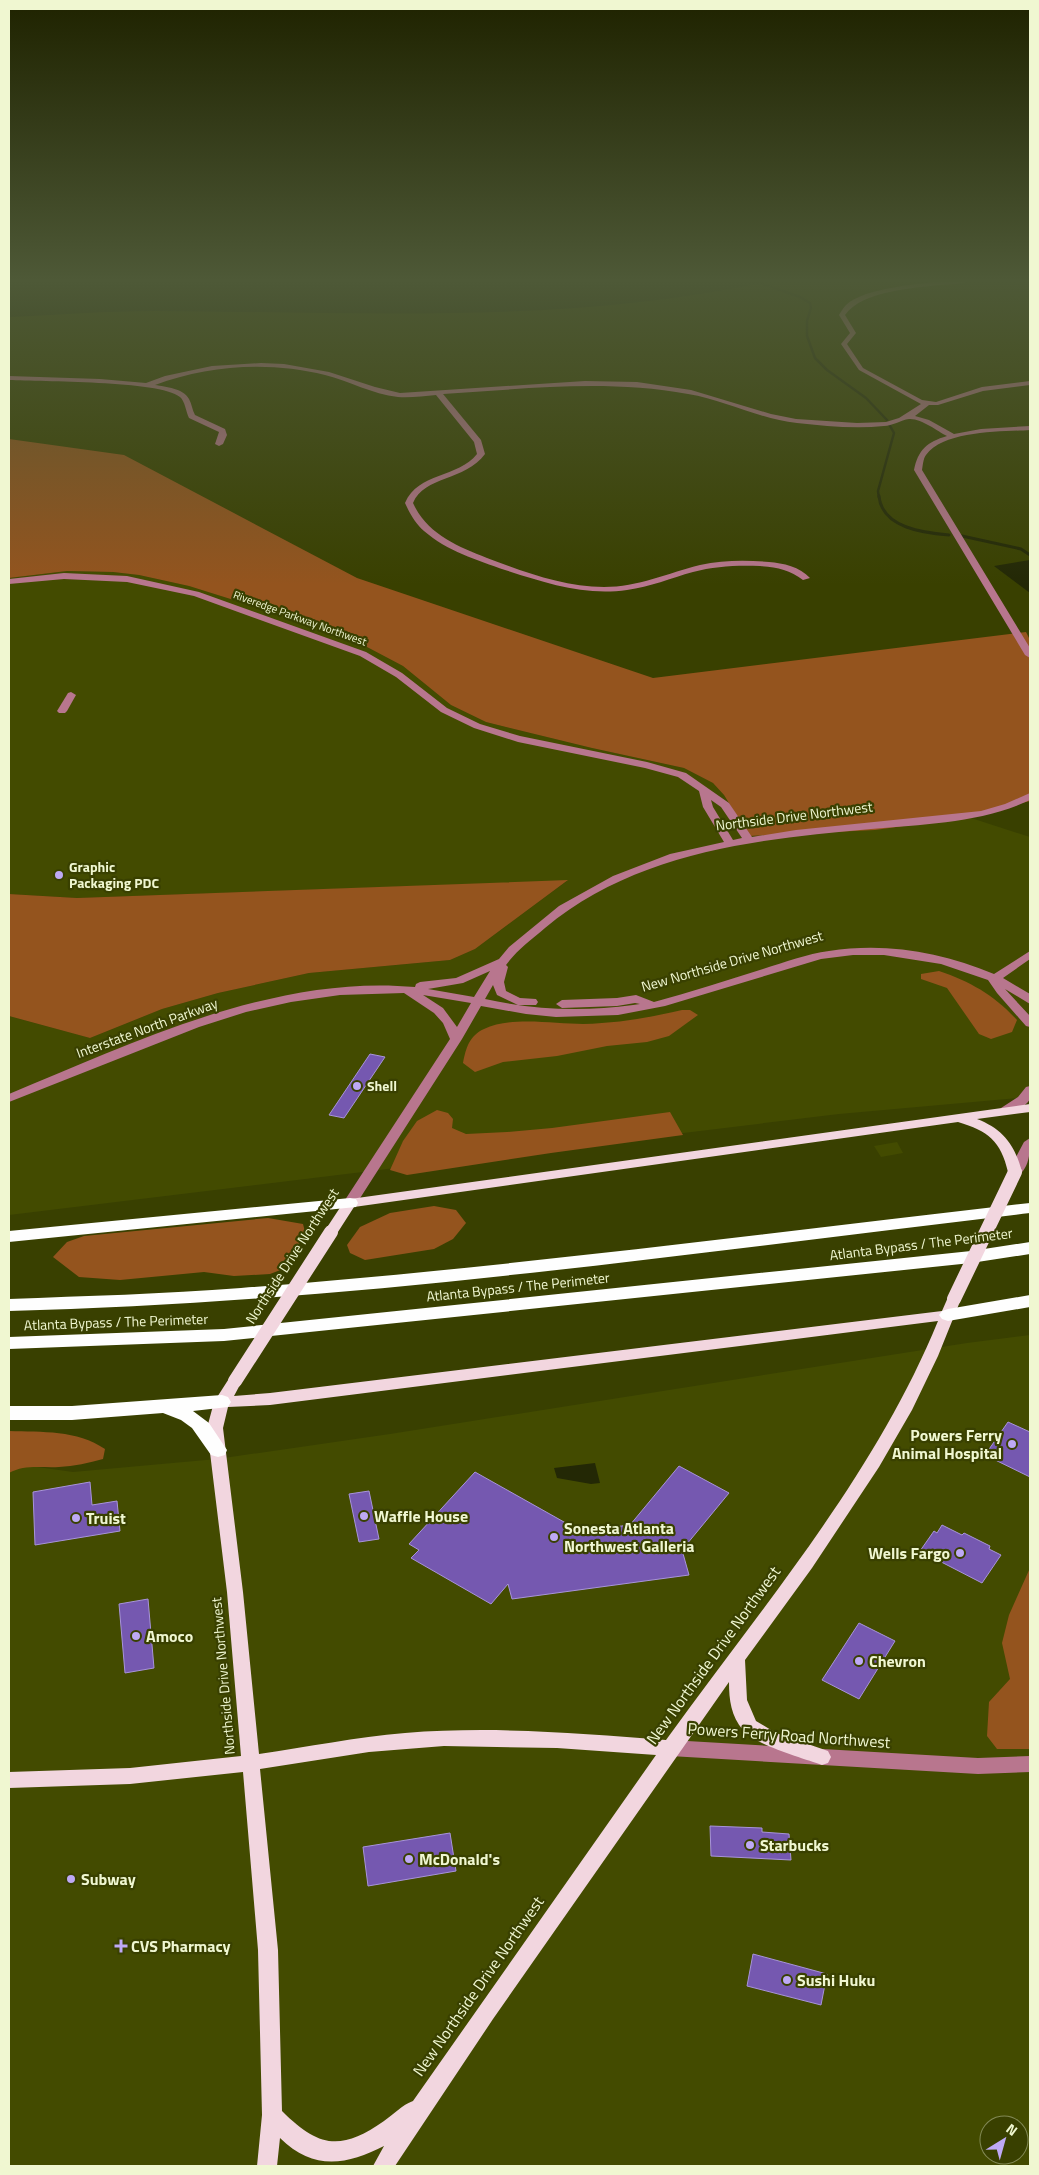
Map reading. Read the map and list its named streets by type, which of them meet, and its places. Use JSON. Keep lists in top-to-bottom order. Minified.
{"streets":{"highway":["Atlanta Bypass / The Perimeter"],"main road":["Northside Drive Northwest","New Northside Drive Northwest","Powers Ferry Road Northwest"],"street":["Riveredge Parkway Northwest","Interstate North Parkway"]},"crossings":[["Riveredge Parkway Northwest","Northside Drive Northwest"],["Northside Drive Northwest","New Northside Drive Northwest"],["Northside Drive Northwest","Interstate North Parkway"],["Northside Drive Northwest","Powers Ferry Road Northwest"],["New Northside Drive Northwest","Interstate North Parkway"],["New Northside Drive Northwest","Powers Ferry Road Northwest"]],"places":{"other":["Graphic Packaging PDC","Shell","Powers Ferry Animal Hospital","Waffle House","Truist","Sonesta Atlanta Northwest Galleria","Wells Fargo","Amoco","Chevron","Starbucks","McDonald's","Subway","Sushi Huku"],"health":["CVS Pharmacy"]},"north":"top right"}
